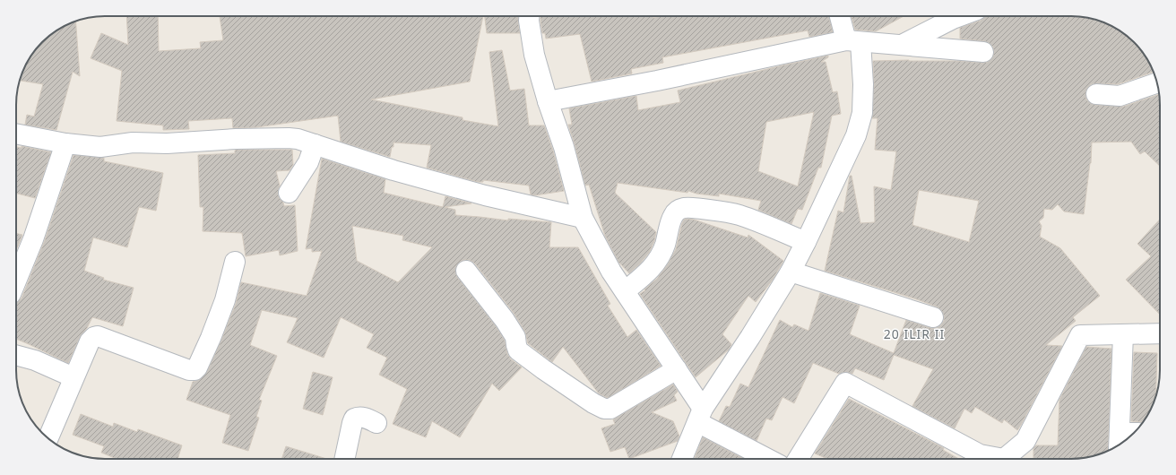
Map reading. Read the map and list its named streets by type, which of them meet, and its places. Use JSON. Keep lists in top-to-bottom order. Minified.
{"districts":["20 ILIR II"]}
